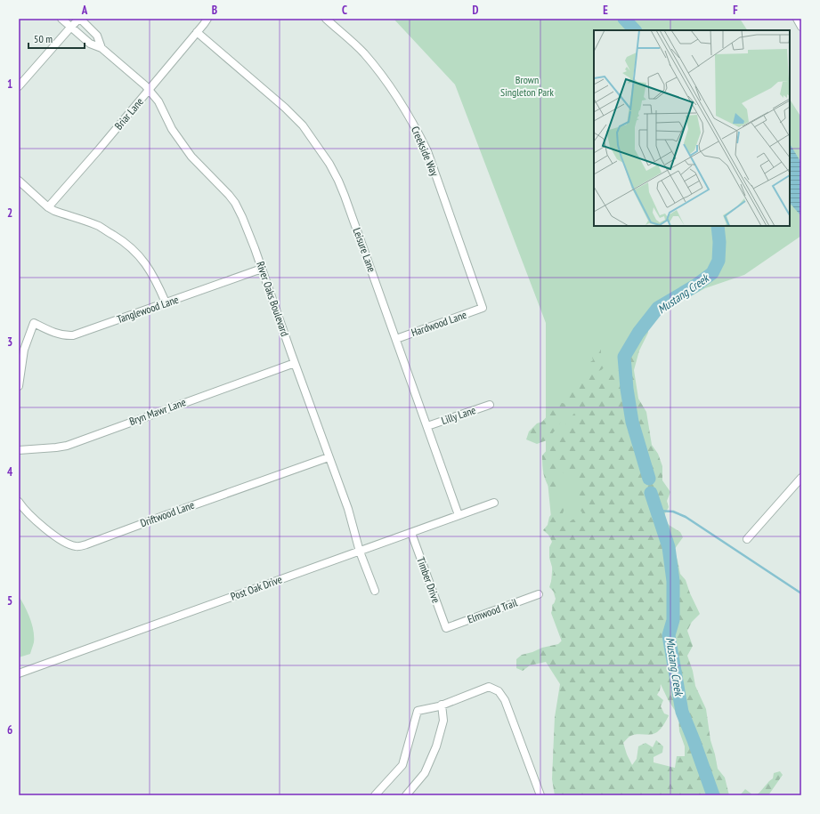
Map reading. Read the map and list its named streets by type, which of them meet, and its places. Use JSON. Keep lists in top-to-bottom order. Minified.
{"streets":{"street":["Briar Lane","Creekside Way","Leisure Lane","River Oaks Boulevard","Tanglewood Lane","Hardwood Lane","Bryn Mawr Lane","Lilly Lane","Driftwood Lane","Timber Drive","Post Oak Drive","Elmwood Trail"]},"crossings":[["Briar Lane","Leisure Lane"],["Briar Lane","River Oaks Boulevard"],["Creekside Way","Hardwood Lane"],["Leisure Lane","Hardwood Lane"],["Leisure Lane","Lilly Lane"],["Leisure Lane","Post Oak Drive"],["River Oaks Boulevard","Tanglewood Lane"],["River Oaks Boulevard","Bryn Mawr Lane"],["River Oaks Boulevard","Driftwood Lane"],["River Oaks Boulevard","Post Oak Drive"],["Timber Drive","Post Oak Drive"],["Timber Drive","Elmwood Trail"]],"water":["Mustang Creek"],"parks":["Brown Singleton Park"],"scale_bar":"50 m","grid":{"columns":["A","B","C","D","E","F"],"rows":["1","2","3","4","5","6"]}}
